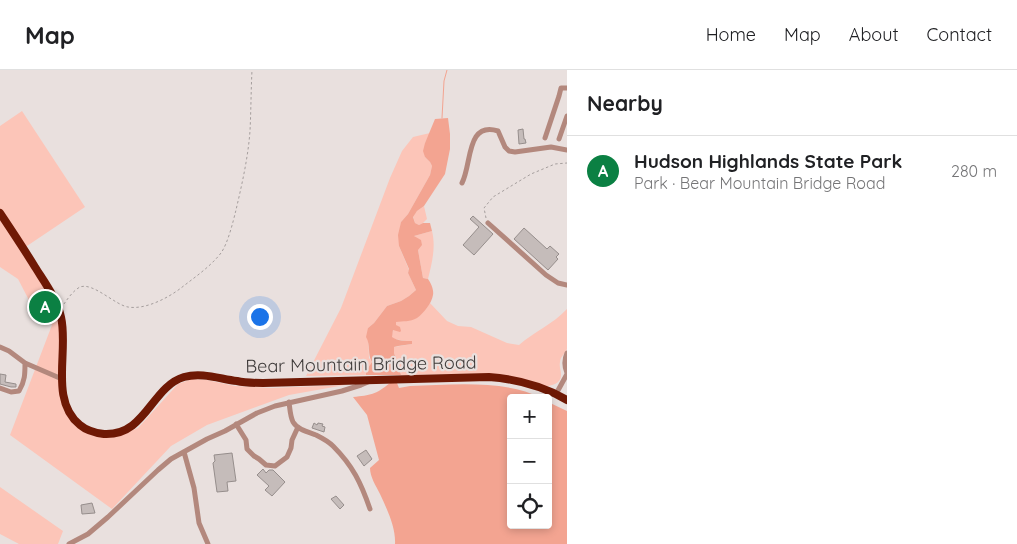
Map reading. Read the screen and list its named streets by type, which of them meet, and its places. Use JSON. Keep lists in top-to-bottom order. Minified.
{"streets":{"highway":["Bear Mountain Bridge Road"]},"page":{"header":"Map","nav":["Home","Map","About","Contact"],"heading":"Nearby","list":[{"mark":"A","name":"Hudson Highlands State Park","note":"Park · Bear Mountain Bridge Road","value":"280 m"}],"pins":"A","map_buttons":["+","−"]}}
